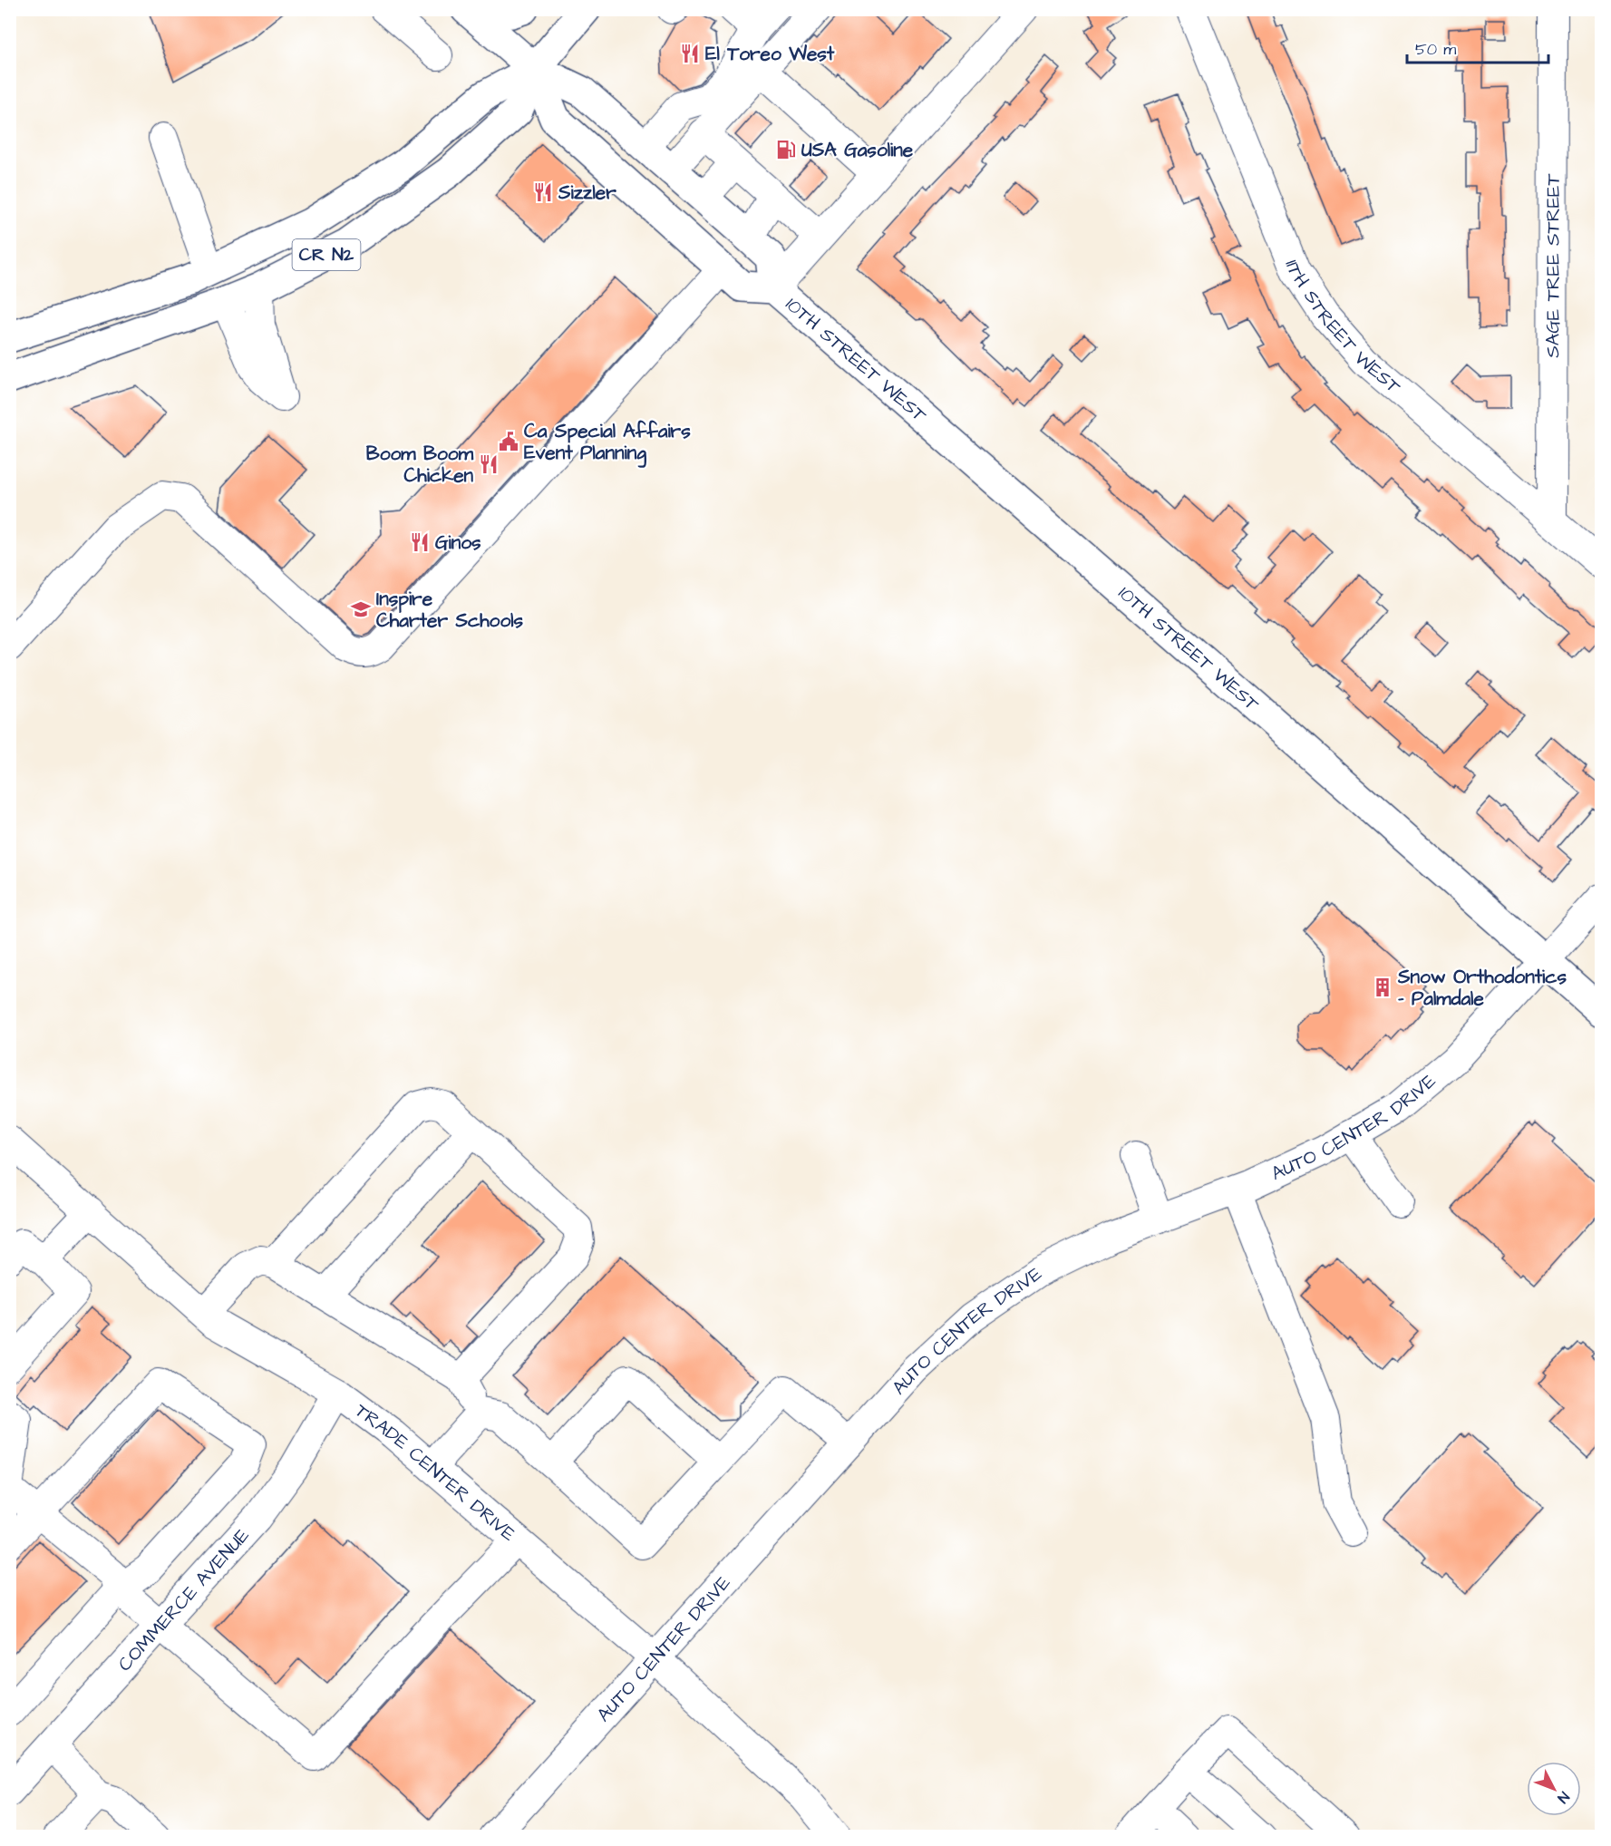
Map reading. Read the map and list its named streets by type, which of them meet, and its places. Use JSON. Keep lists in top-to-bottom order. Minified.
{"streets":{"main road":["CR N2","10TH STREET WEST"],"street":["SAGE TREE STREET","11TH STREET WEST","AUTO CENTER DRIVE","TRADE CENTER DRIVE","COMMERCE AVENUE"]},"crossings":[["CR N2","10TH STREET WEST"],["SAGE TREE STREET","11TH STREET WEST"],["10TH STREET WEST","AUTO CENTER DRIVE"],["AUTO CENTER DRIVE","TRADE CENTER DRIVE"],["TRADE CENTER DRIVE","COMMERCE AVENUE"]],"places":{"restaurant":["El Toreo West","Sizzler","Boom Boom Chicken","Ginos"],"fuel station":["USA Gasoline"],"public building":["Ca Special Affairs Event Planning"],"school or university":["Inspire Charter Schools"],"building":["Snow Orthodontics - Palmdale"]},"scale_bar":"50 m","north":"bottom right"}
